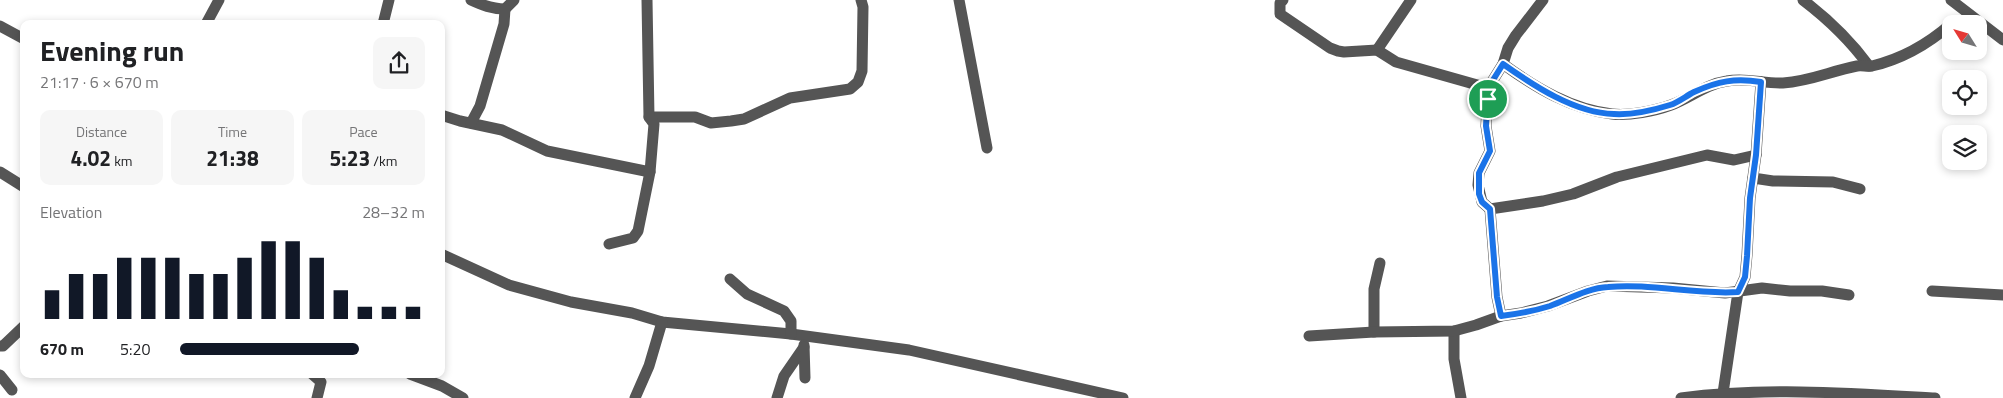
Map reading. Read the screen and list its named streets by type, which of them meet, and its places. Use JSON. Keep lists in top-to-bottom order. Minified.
{"north":"top left","page":{"heading":["Evening run","21:17 · 6 × 670 m"],"stats":[["Distance","4.02 km"],["Time","21:38"],["Pace","5:23 /km"]],"chart":["Elevation","28–32 m"],"list":[{"name":"670 m","note":"5:20"}]}}
